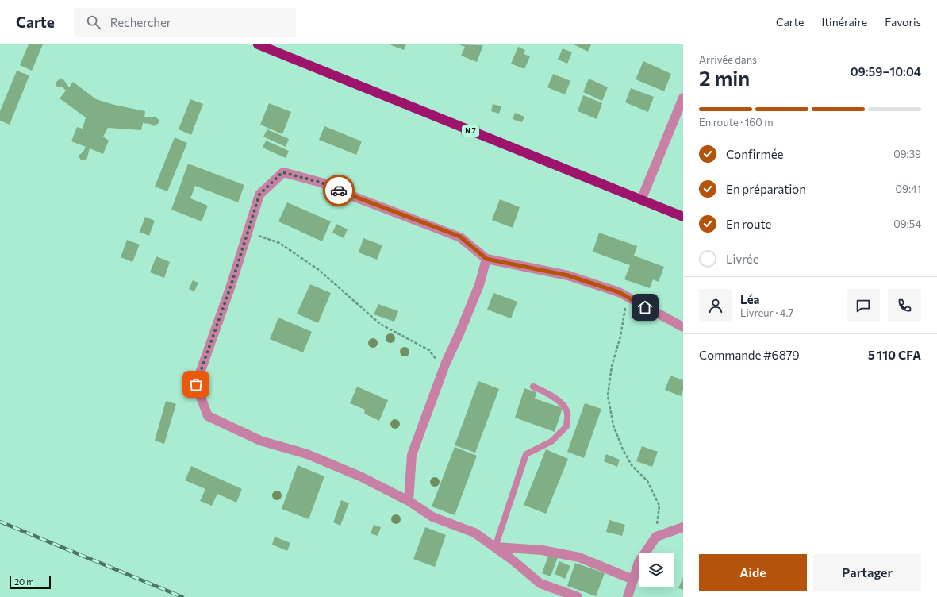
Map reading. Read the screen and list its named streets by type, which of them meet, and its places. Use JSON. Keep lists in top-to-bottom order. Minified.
{"streets":{"highway":["N 7"]},"scale_bar":"20 m","page":{"header":"Carte","search":"Rechercher","nav":["Carte","Itinéraire","Favoris"],"heading":["2 min","Arrivée dans","09:59–10:04"],"panel":["Léa","Livreur · 4.7","Commande #6879","5 110 CFA"],"bar":"En route · 160 m","list":[["Confirmée","09:39"],["En préparation","09:41"],["En route","09:54"],"Livrée"],"buttons":["Aide","Partager"],"scale":"20 m"}}
